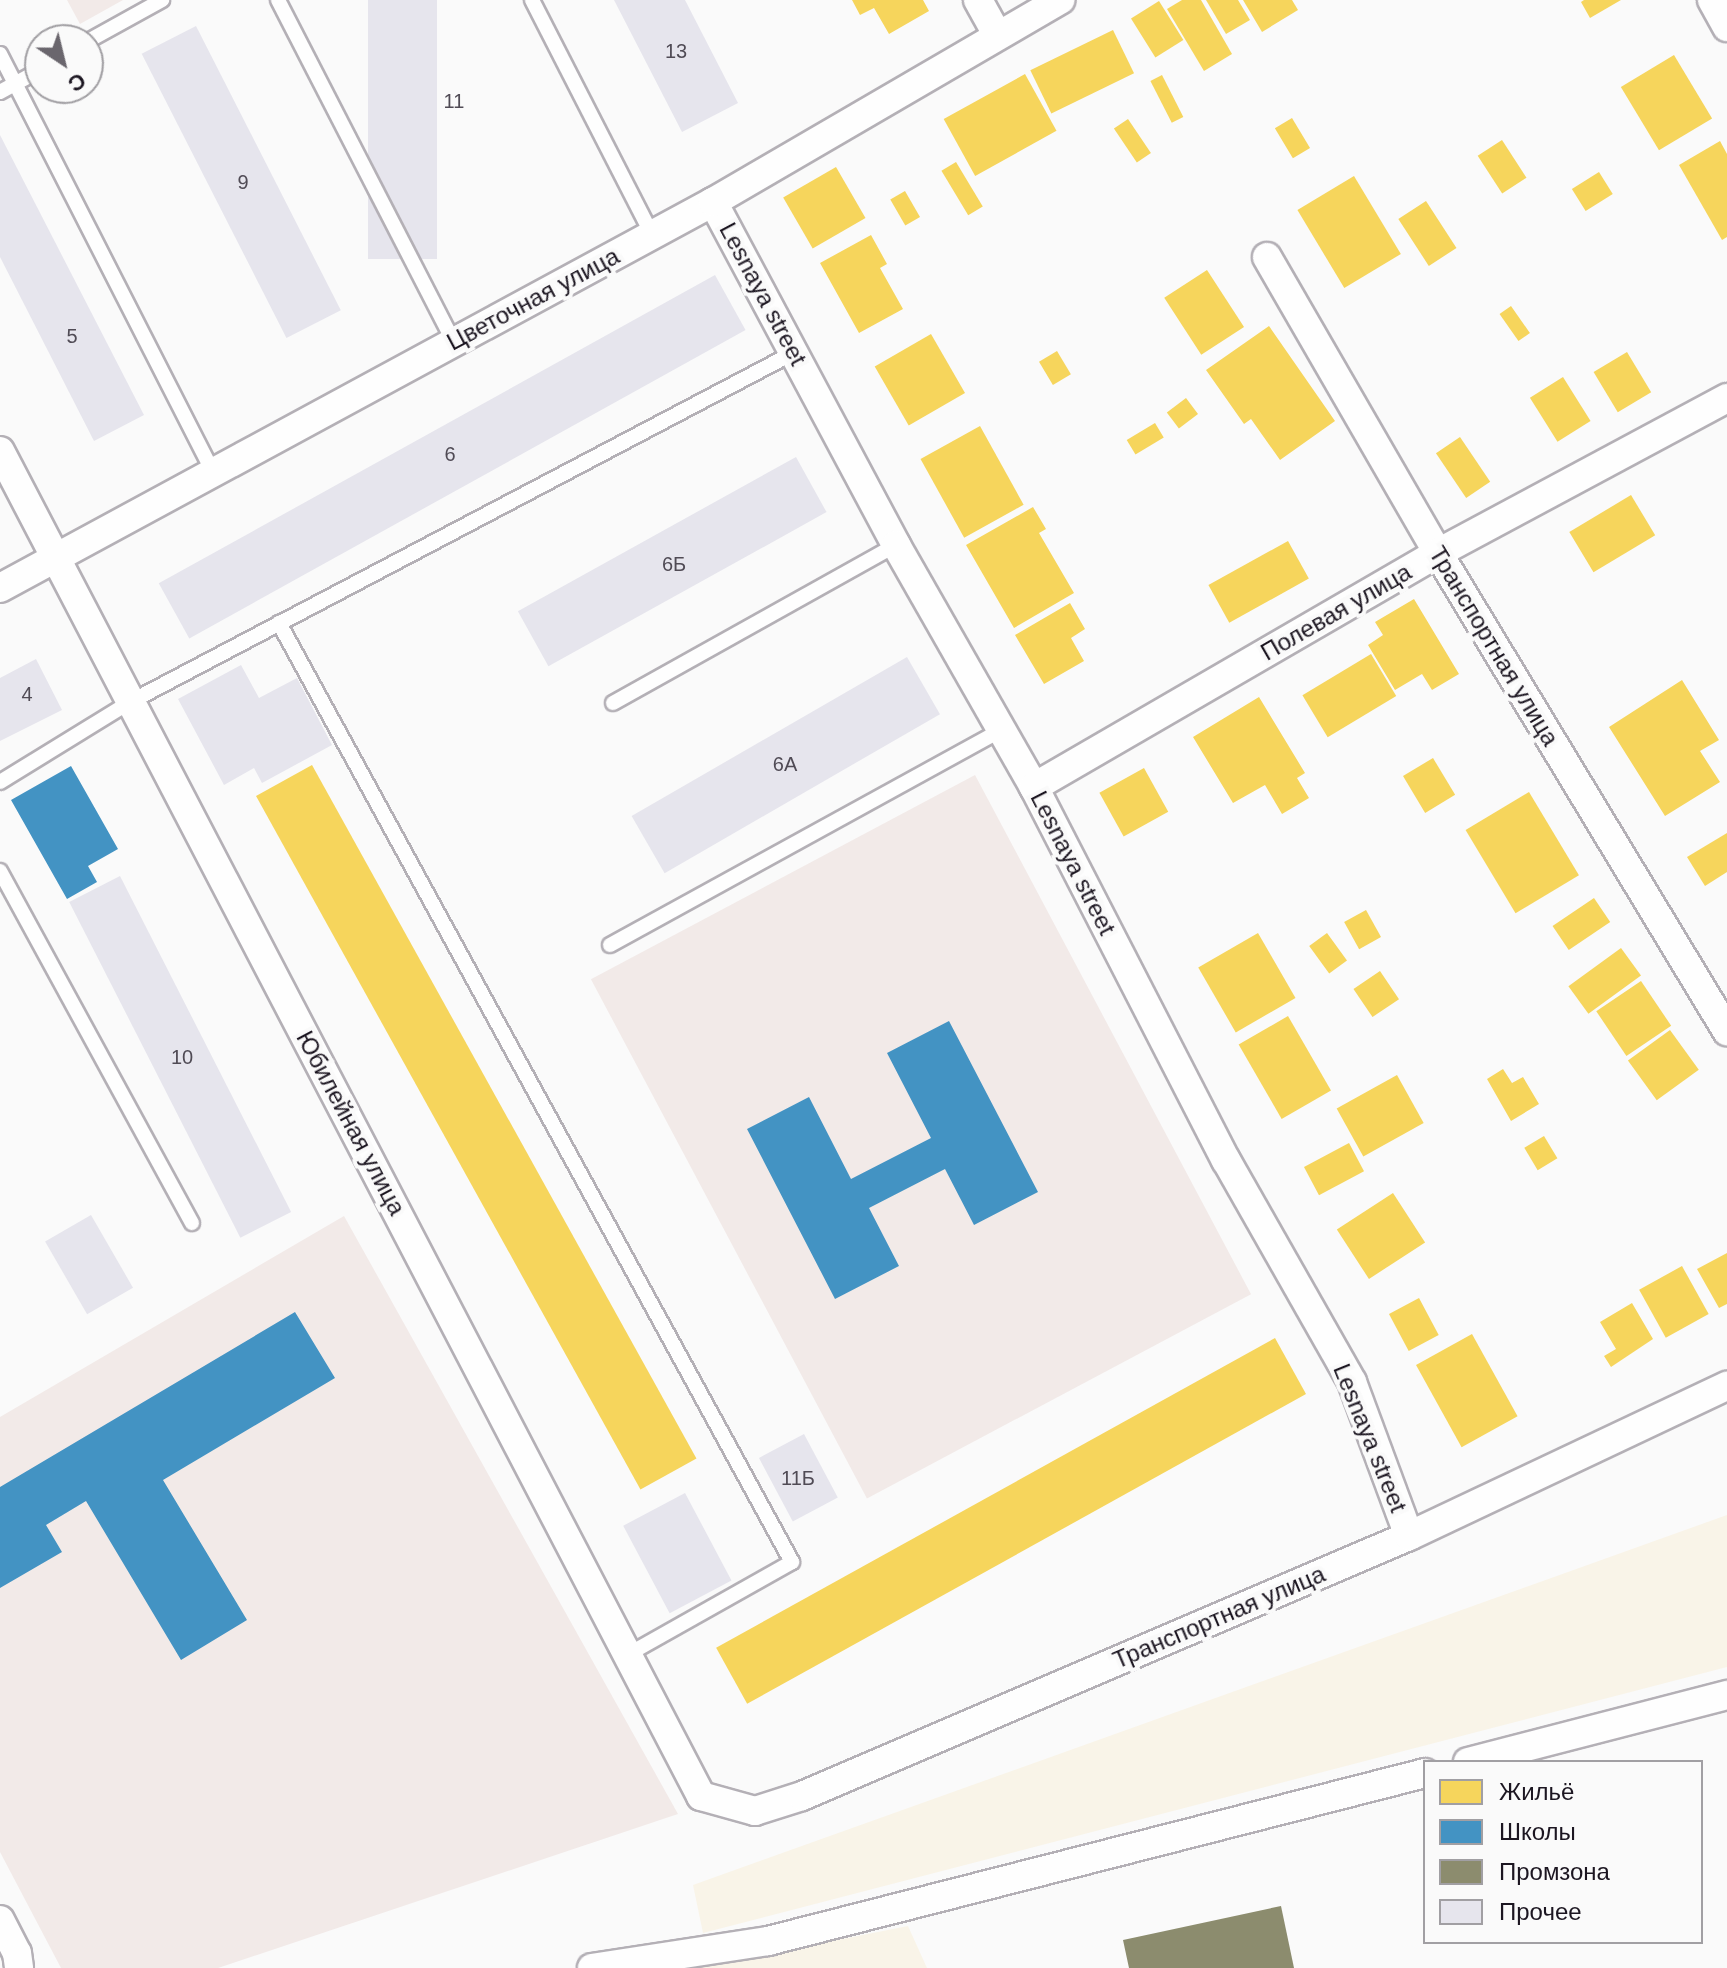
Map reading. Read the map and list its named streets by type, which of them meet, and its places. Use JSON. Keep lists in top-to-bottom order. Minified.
{"streets":{"street":["Lesnaya street","Цветочная улица","Полевая улица","Транспортная улица","Юбилейная улица"]},"crossings":[["Lesnaya street","Цветочная улица"],["Lesnaya street","Полевая улица"],["Lesnaya street","Транспортная улица"],["Цветочная улица","Юбилейная улица"],["Полевая улица","Транспортная улица"],["Транспортная улица","Юбилейная улица"]],"house_numbers":["13","11","9","5","6","6Б","4","6А","10","11Б"],"legend":["Жильё","Школы","Промзона","Прочее"],"north":"bottom right"}
